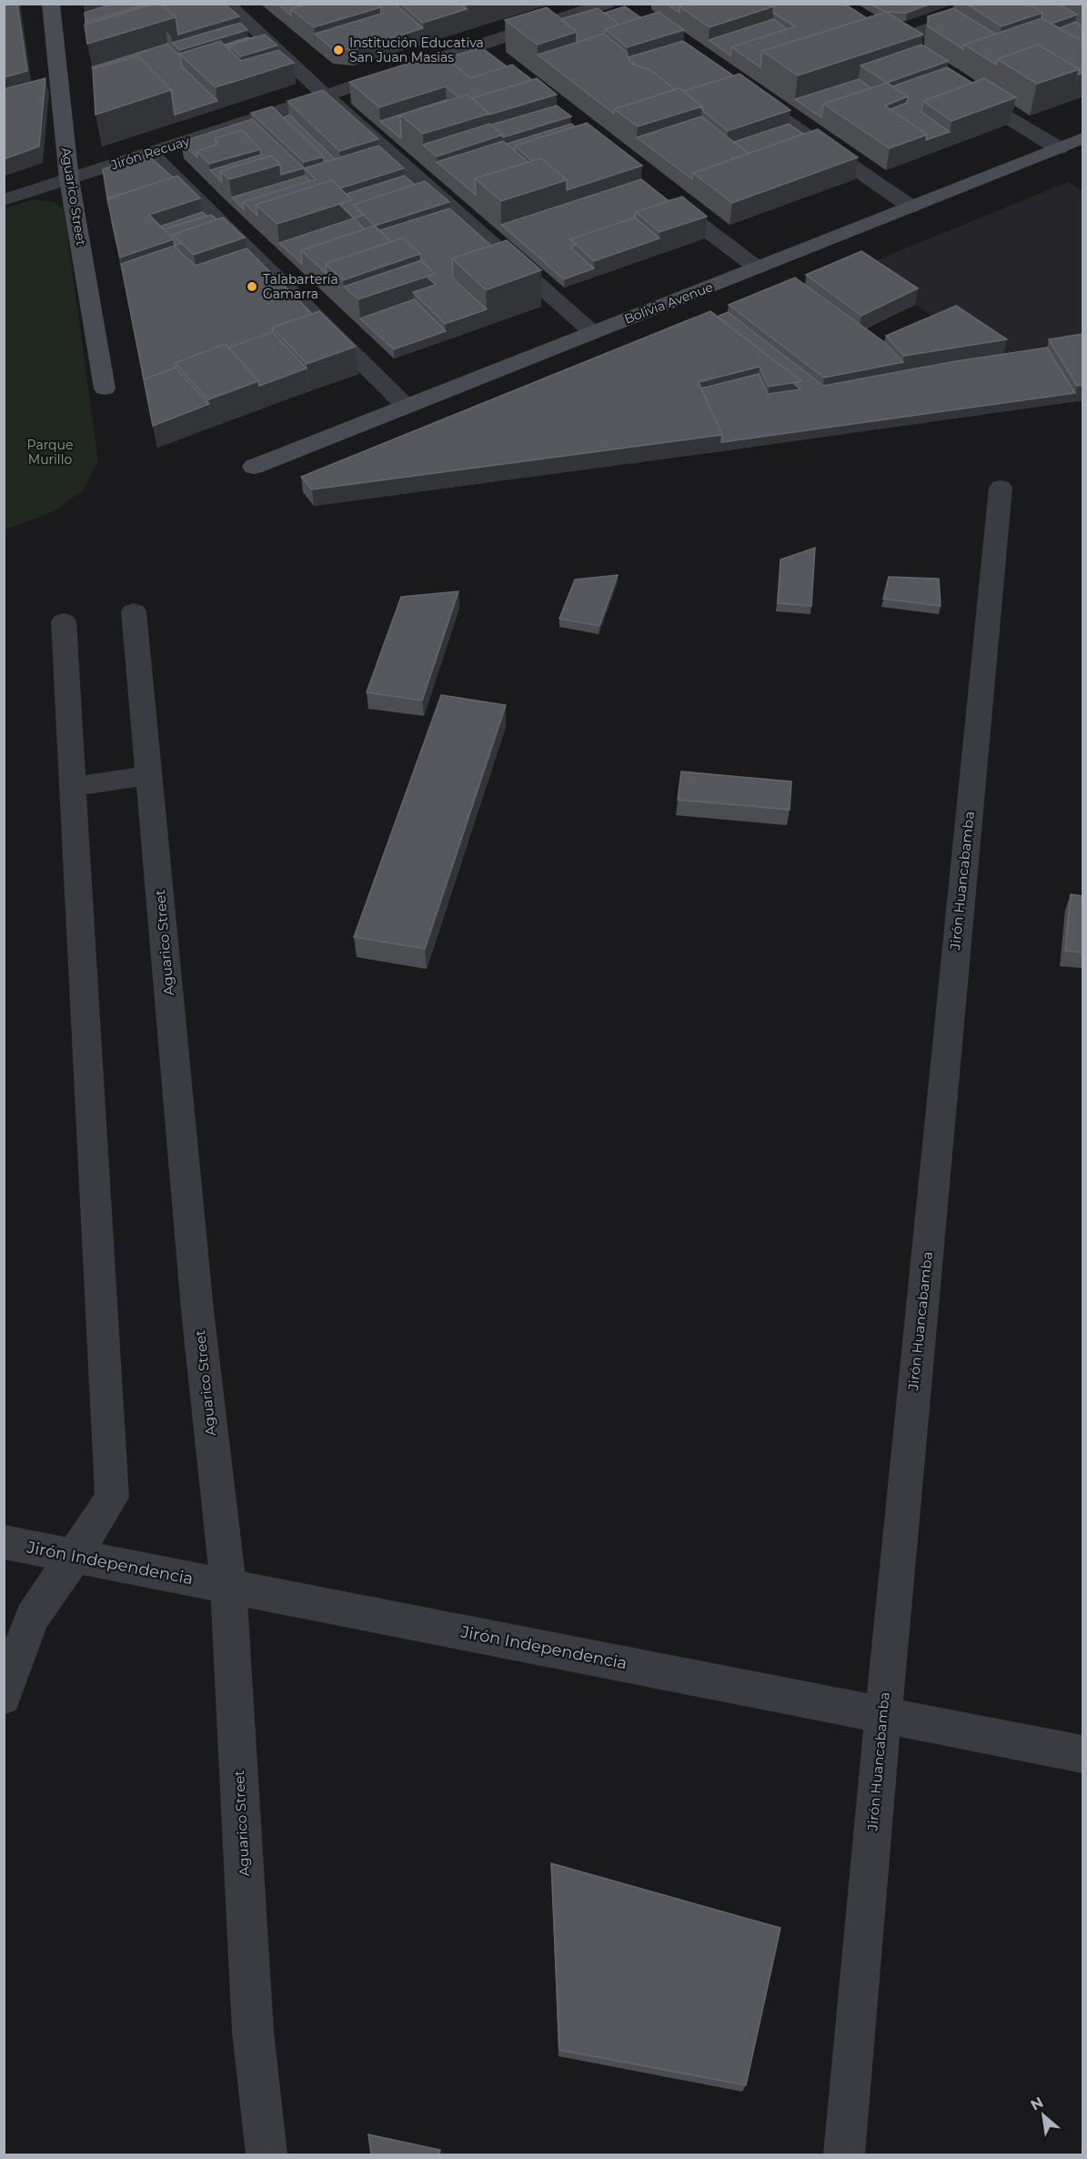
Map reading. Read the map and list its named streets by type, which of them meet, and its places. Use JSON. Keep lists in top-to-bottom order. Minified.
{"streets":{"main road":["Aguarico Street","Bolivia Avenue"],"street":["Jirón Recuay","Jirón Huancabamba","Jirón Independencia"]},"crossings":[["Jirón Recuay","Aguarico Street"],["Aguarico Street","Jirón Independencia"],["Jirón Huancabamba","Jirón Independencia"]],"parks":["Parque Murillo"],"places":["Institución Educativa San Juan Masias","Talabartería Gamarra"],"north":"top left"}
